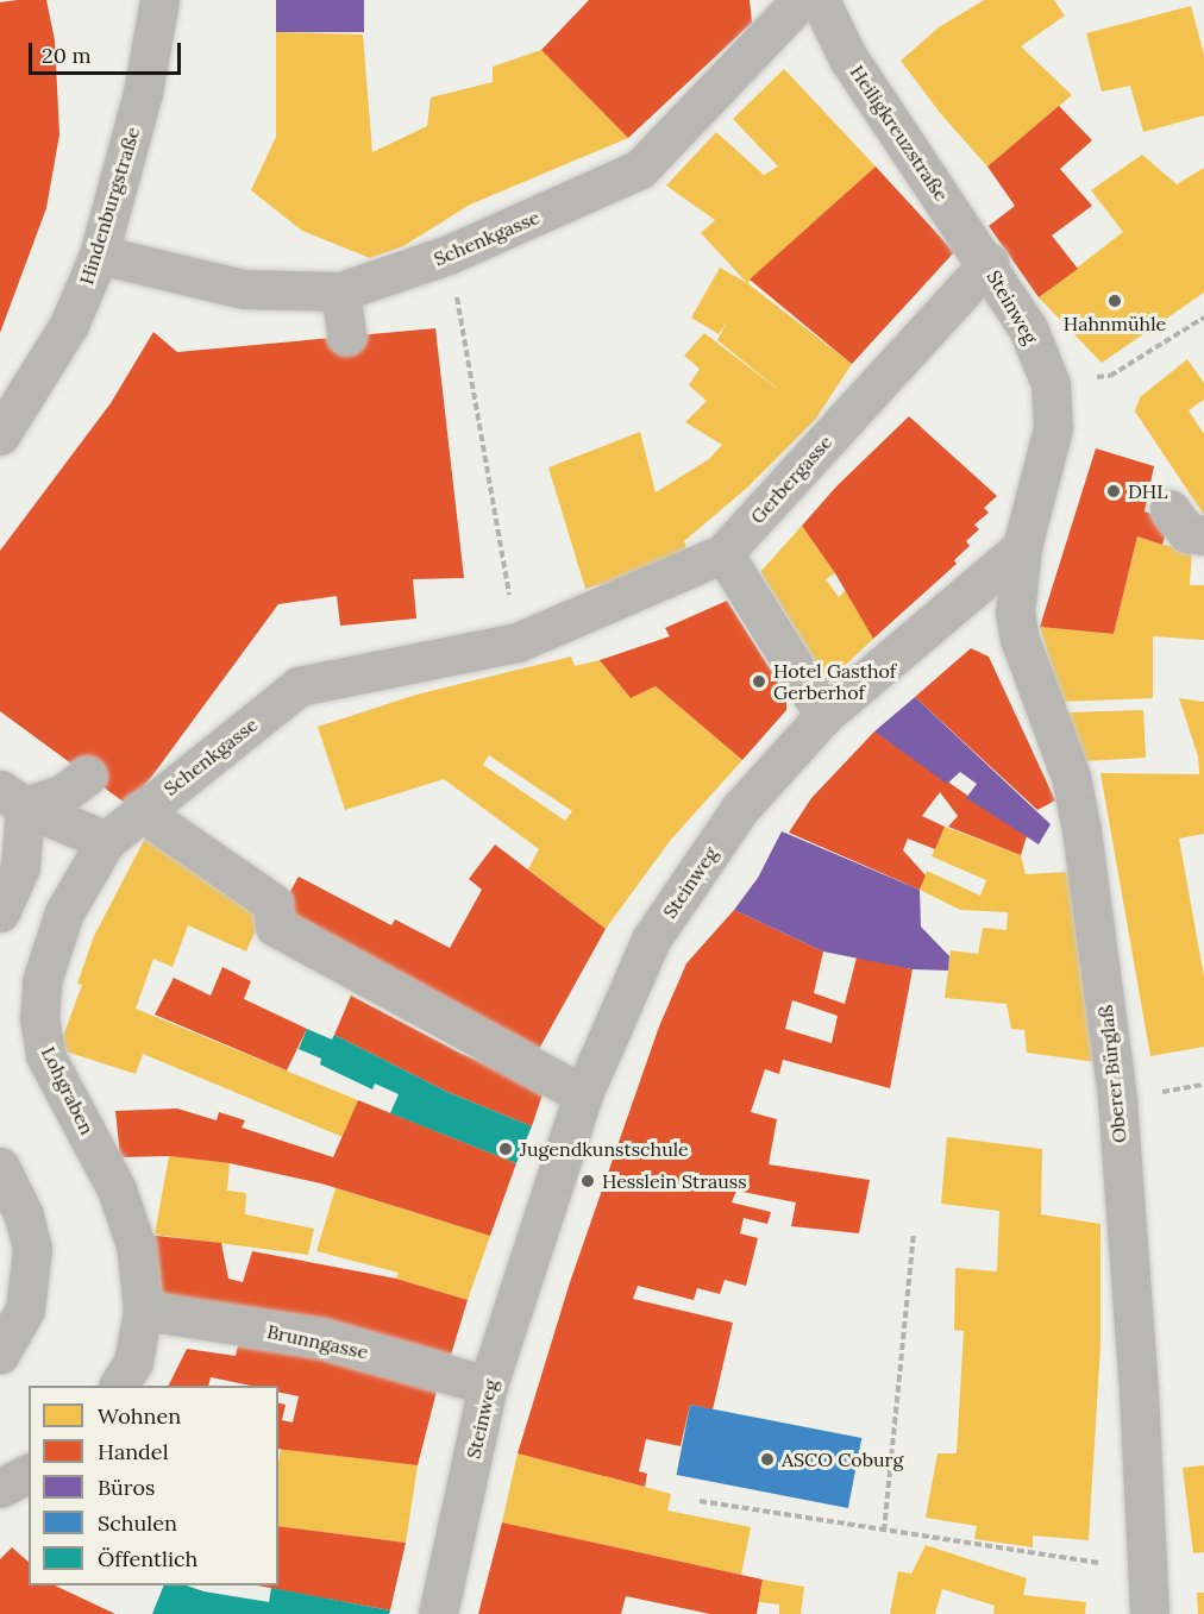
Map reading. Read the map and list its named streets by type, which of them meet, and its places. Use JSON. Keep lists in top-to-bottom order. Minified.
{"streets":{"street":["Heiligkreuzstraße","Hindenburgstraße","Schenkgasse","Steinweg","Gerbergasse","Oberer Bürglaß","Lohgraben","Brunngasse"]},"crossings":[["Heiligkreuzstraße","Steinweg"],["Heiligkreuzstraße","Gerbergasse"],["Hindenburgstraße","Schenkgasse"],["Schenkgasse","Steinweg"],["Schenkgasse","Gerbergasse"],["Schenkgasse","Lohgraben"],["Steinweg","Gerbergasse"],["Steinweg","Oberer Bürglaß"],["Steinweg","Brunngasse"],["Lohgraben","Brunngasse"]],"places":["Hahnmühle","DHL","Hotel Gasthof Gerberhof","Jugendkunstschule","Hesslein Strauss","ASCO Coburg"],"legend":["Wohnen","Handel","Büros","Schulen","Öffentlich"],"scale_bar":"20 m"}
